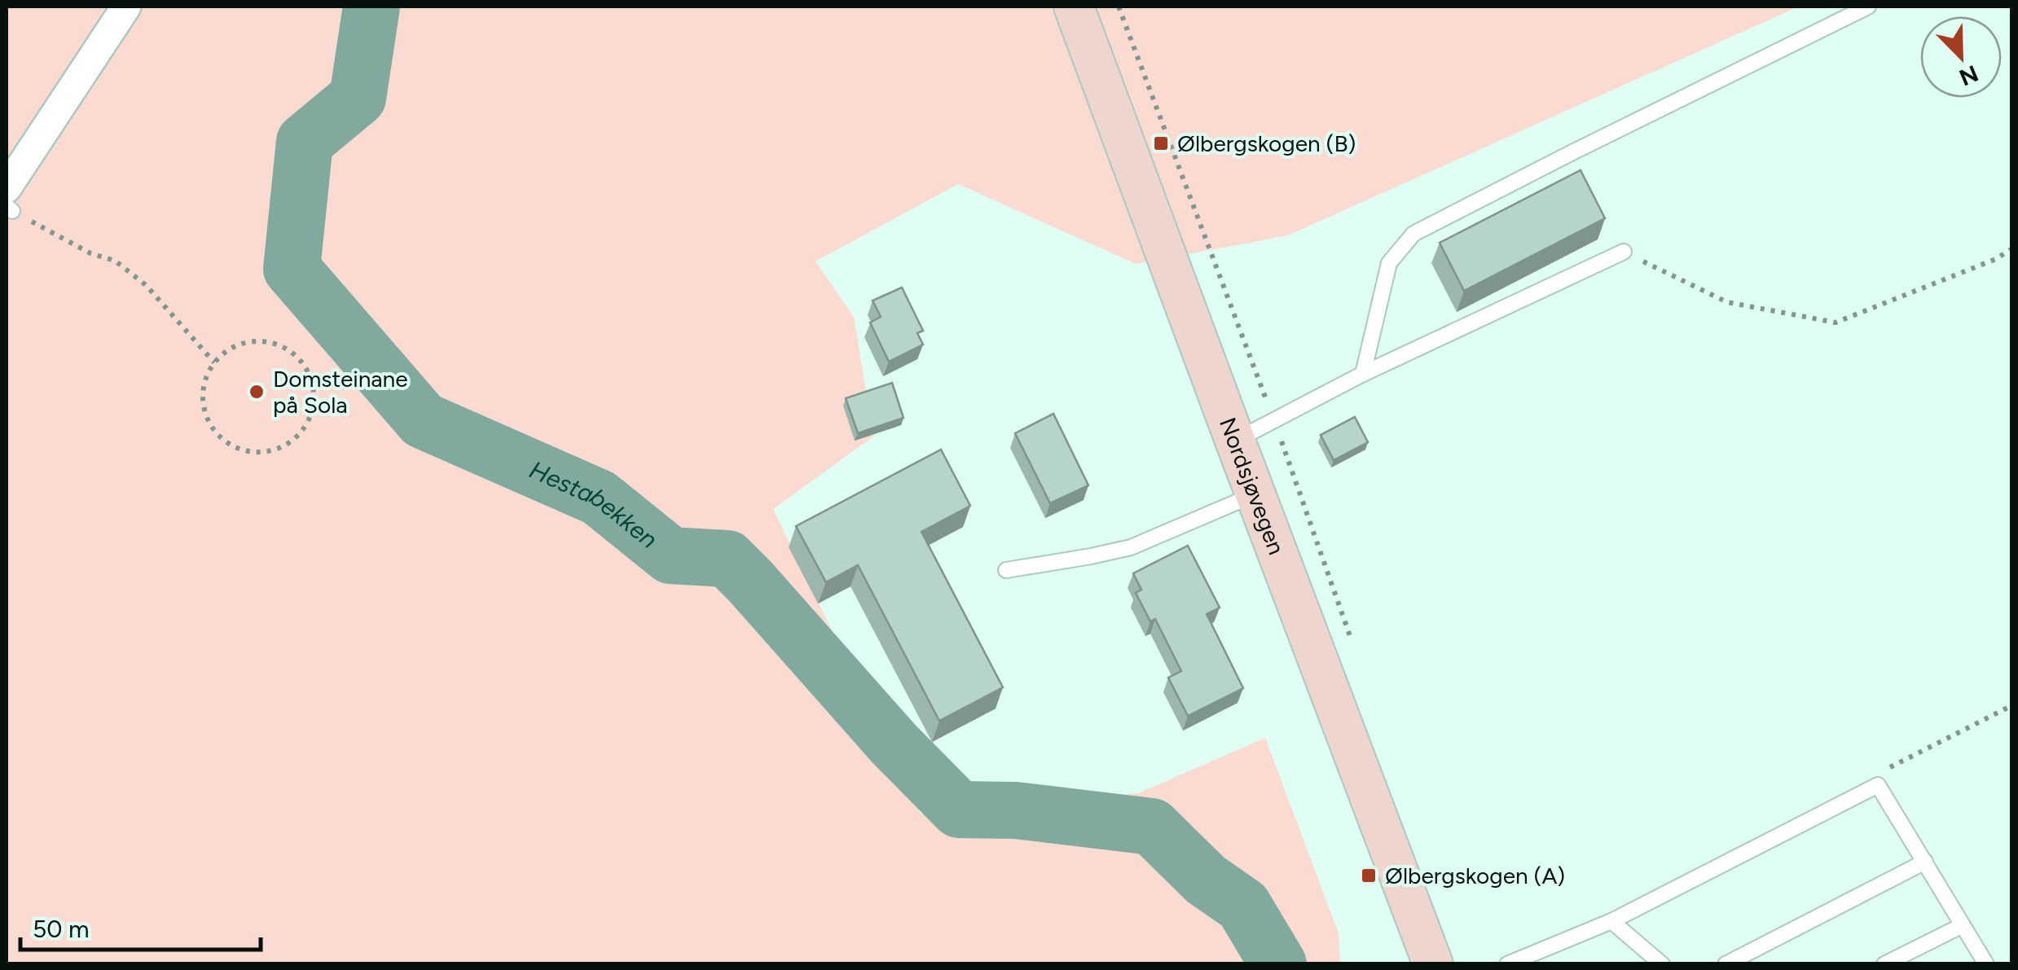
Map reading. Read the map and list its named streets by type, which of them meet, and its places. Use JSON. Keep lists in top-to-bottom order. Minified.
{"streets":{"main road":["Nordsjøvegen"]},"water":["Hestabekken"],"places":{"transit":["Ølbergskogen (B)","Ølbergskogen (A)"],"other":["Domsteinane på Sola"]},"scale_bar":"50 m","north":"bottom right"}
